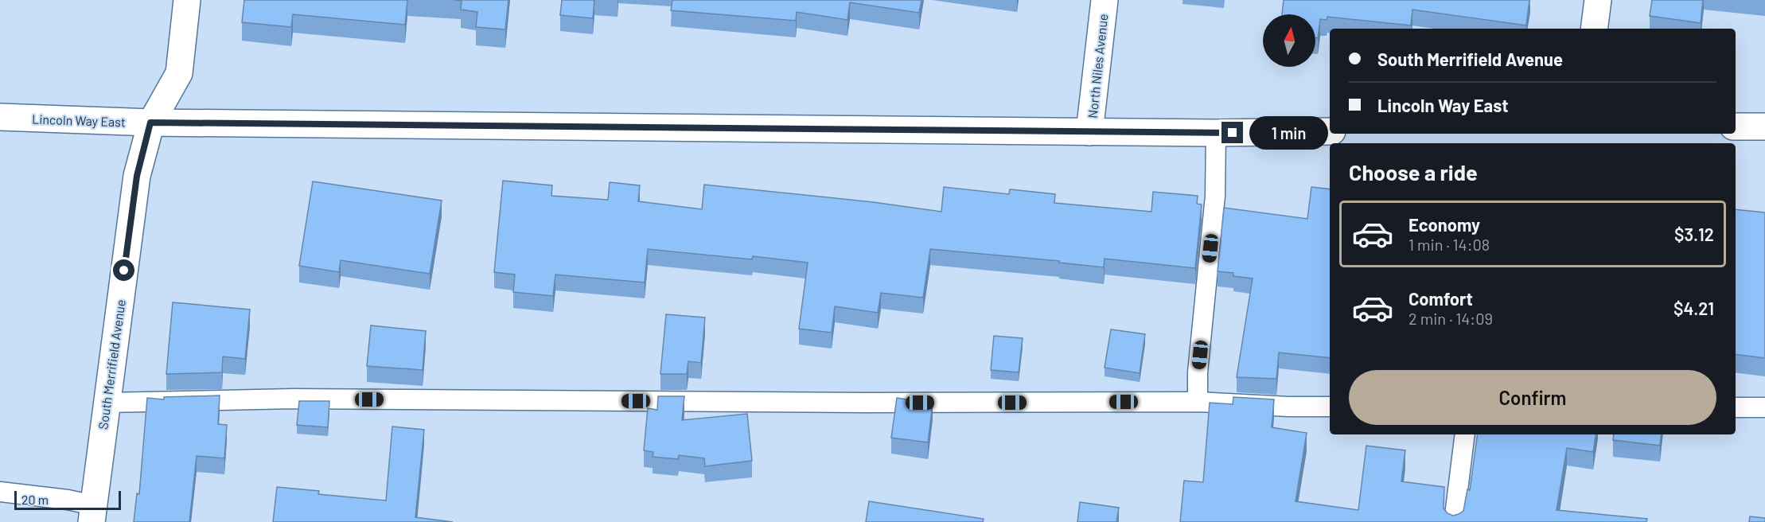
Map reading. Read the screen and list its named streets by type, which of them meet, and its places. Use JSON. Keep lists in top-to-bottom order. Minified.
{"streets":{"main road":["North Niles Avenue","Lincoln Way East","South Merrifield Avenue"]},"crossings":[["North Niles Avenue","Lincoln Way East"],["Lincoln Way East","South Merrifield Avenue"]],"scale_bar":"20 m","north":"top","page":{"banner":["South Merrifield Avenue","Lincoln Way East"],"bubble":"1 min","heading":"Choose a ride","list":[{"name":"Economy","note":"1 min · 14:08","value":"$3.12"},{"name":"Comfort","note":"2 min · 14:09","value":"$4.21"}],"buttons":"Confirm","scale":"20 m"}}
